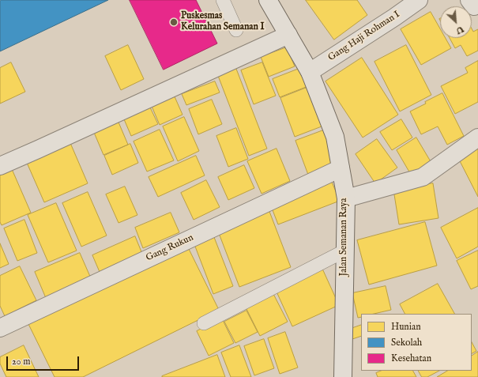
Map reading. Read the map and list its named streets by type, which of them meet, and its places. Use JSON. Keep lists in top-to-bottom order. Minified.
{"streets":{"street":["Gang Haji Rohman I","Jalan Semanan Raya","Gang Rukun"]},"crossings":[["Gang Haji Rohman I","Jalan Semanan Raya"],["Jalan Semanan Raya","Gang Rukun"]],"places":["Puskesmas Kelurahan Semanan I"],"legend":["Hunian","Sekolah","Kesehatan"],"scale_bar":"20 m","north":"bottom right"}
